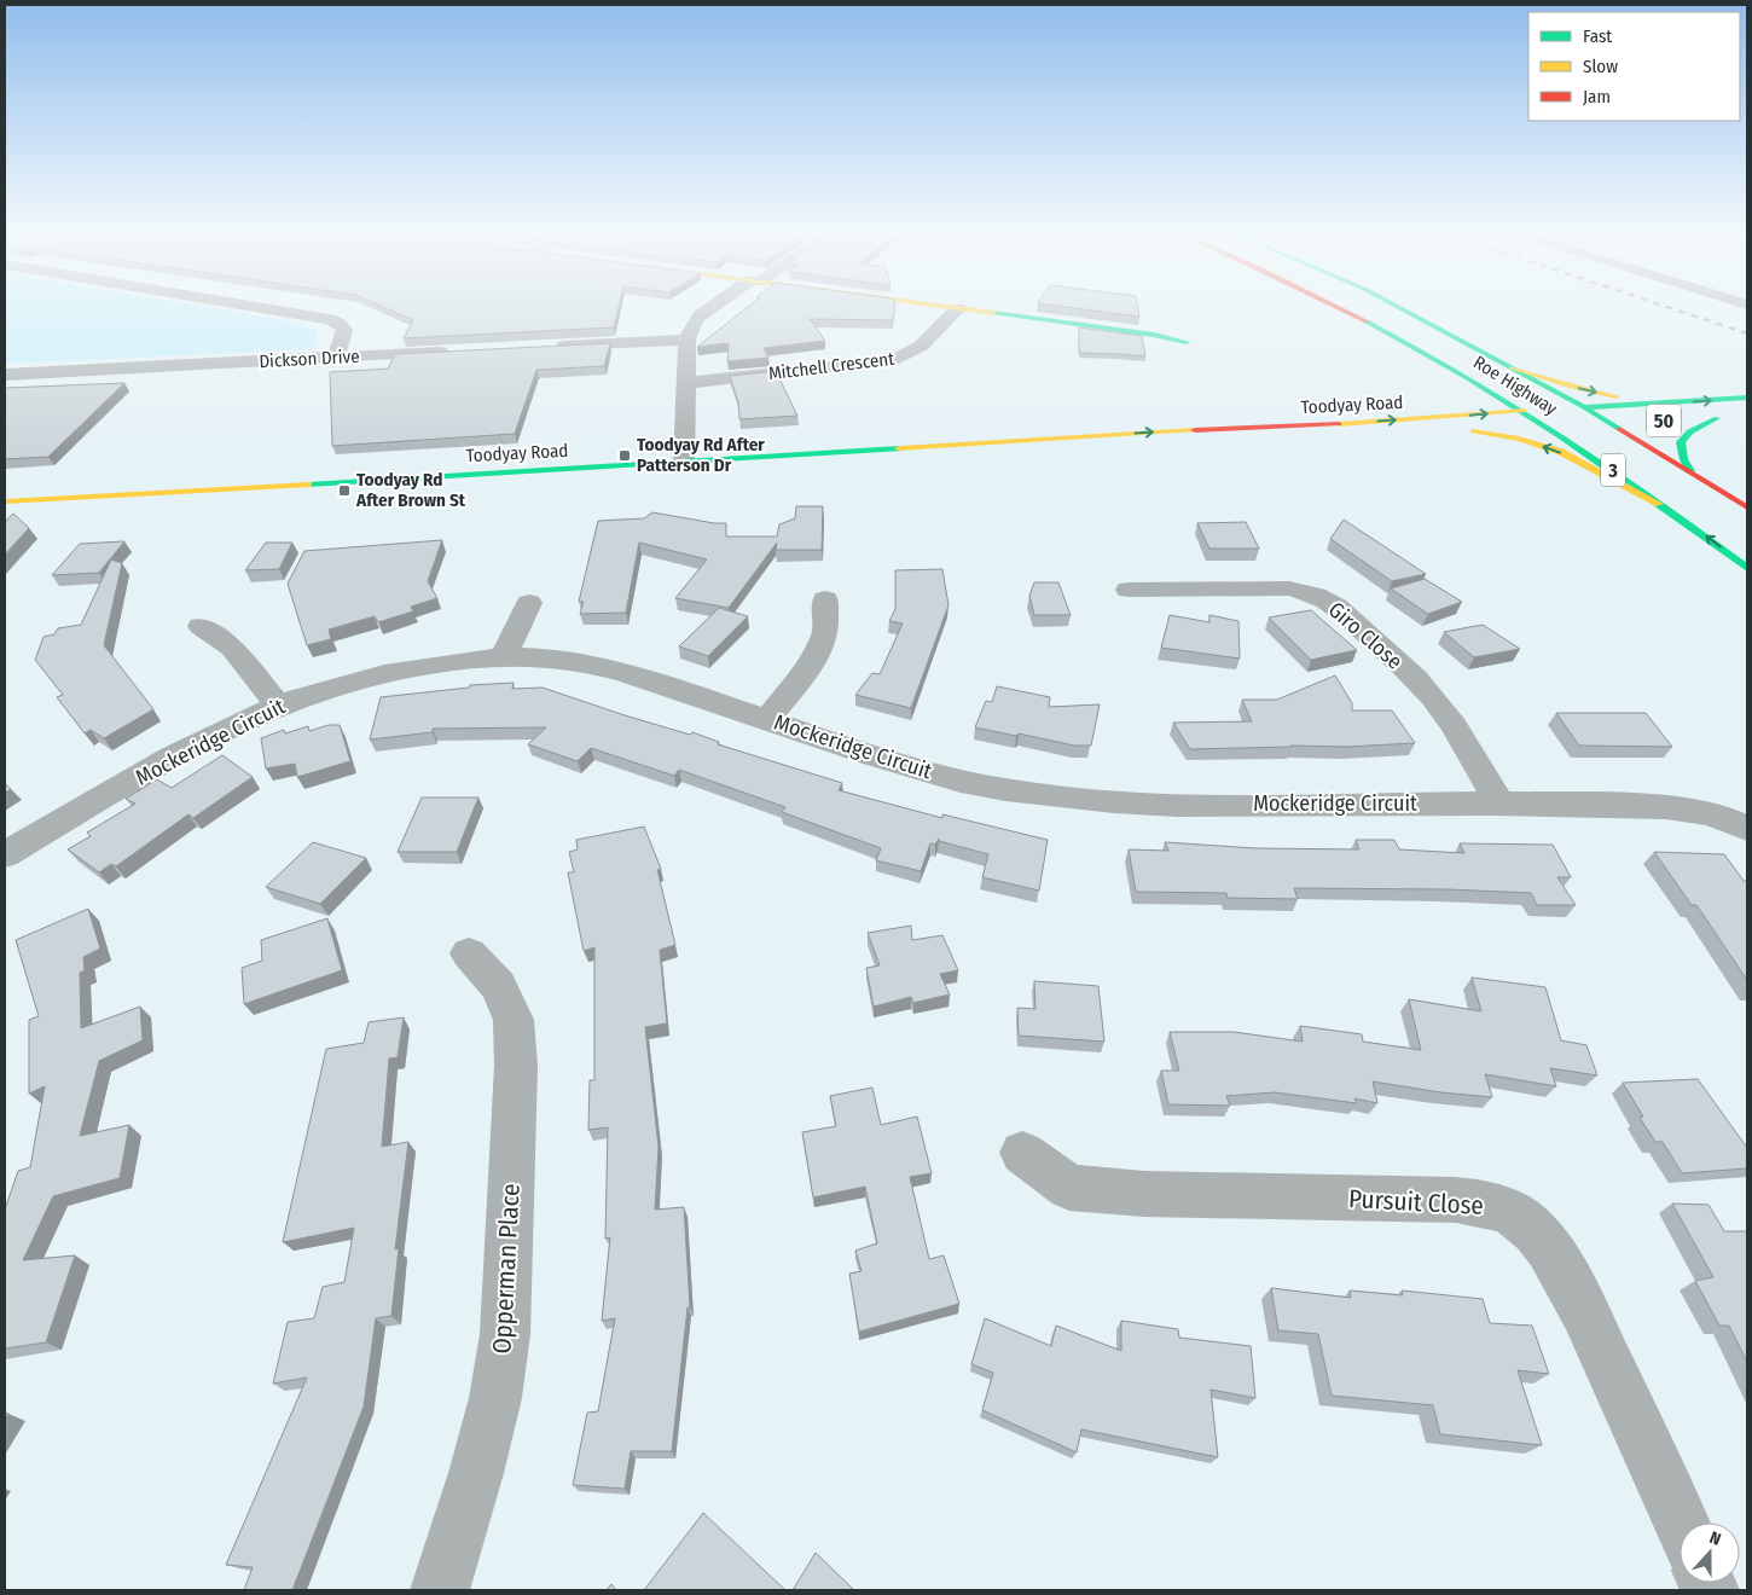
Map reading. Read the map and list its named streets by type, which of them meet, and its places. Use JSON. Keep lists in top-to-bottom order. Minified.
{"streets":{"main road":["Roe Highway","Toodyay Road","50","3"],"street":["Dickson Drive","Mitchell Crescent","Giro Close","Mockeridge Circuit","Pursuit Close","Opperman Place"]},"crossings":[["Roe Highway","Toodyay Road"],["Roe Highway","50"],["Giro Close","Mockeridge Circuit"]],"places":{"transit":["Toodyay Rd After Patterson Dr","Toodyay Rd After Brown St"]},"legend":["Fast","Slow","Jam"],"north":"top"}
